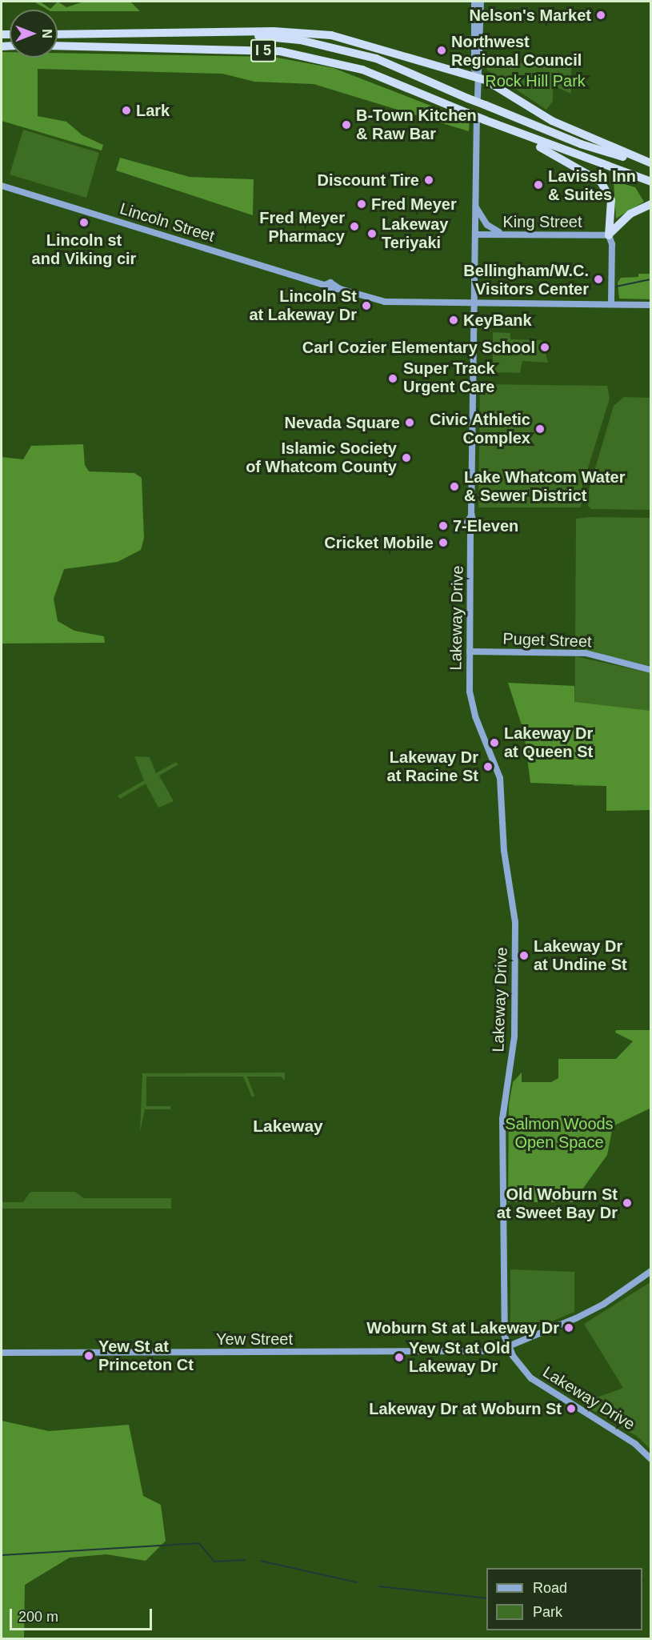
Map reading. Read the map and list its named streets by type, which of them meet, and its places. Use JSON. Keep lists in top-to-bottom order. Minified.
{"streets":{"highway":["I 5"],"main road":["King Street","Lincoln Street","Lakeway Drive","Puget Street","Yew Street"]},"crossings":[["I 5","Lakeway Drive"],["King Street","Lakeway Drive"],["Lincoln Street","Lakeway Drive"],["Lakeway Drive","Puget Street"],["Lakeway Drive","Yew Street"]],"districts":["Lakeway"],"parks":["Rock Hill Park","Salmon Woods Open Space"],"places":["Nelson's Market","Northwest Regional Council","Lark","B-Town Kitchen & Raw Bar","Discount Tire","Lavissh Inn & Suites","Fred Meyer","Lincoln st and Viking cir","Fred Meyer Pharmacy","Lakeway Teriyaki","Bellingham/W.C. Visitors Center","Lincoln St at Lakeway Dr","KeyBank","Carl Cozier Elementary School","Super Track Urgent Care","Nevada Square","Civic Athletic Complex","Islamic Society of Whatcom County","Lake Whatcom Water & Sewer District","7-Eleven","Cricket Mobile","Lakeway Dr at Queen St","Lakeway Dr at Racine St","Lakeway Dr at Undine St","Old Woburn St at Sweet Bay Dr","Woburn St at Lakeway Dr","Yew St at Princeton Ct","Yew St at Old Lakeway Dr","Lakeway Dr at Woburn St"],"legend":["Road","Park"],"scale_bar":"200 m","north":"right"}
